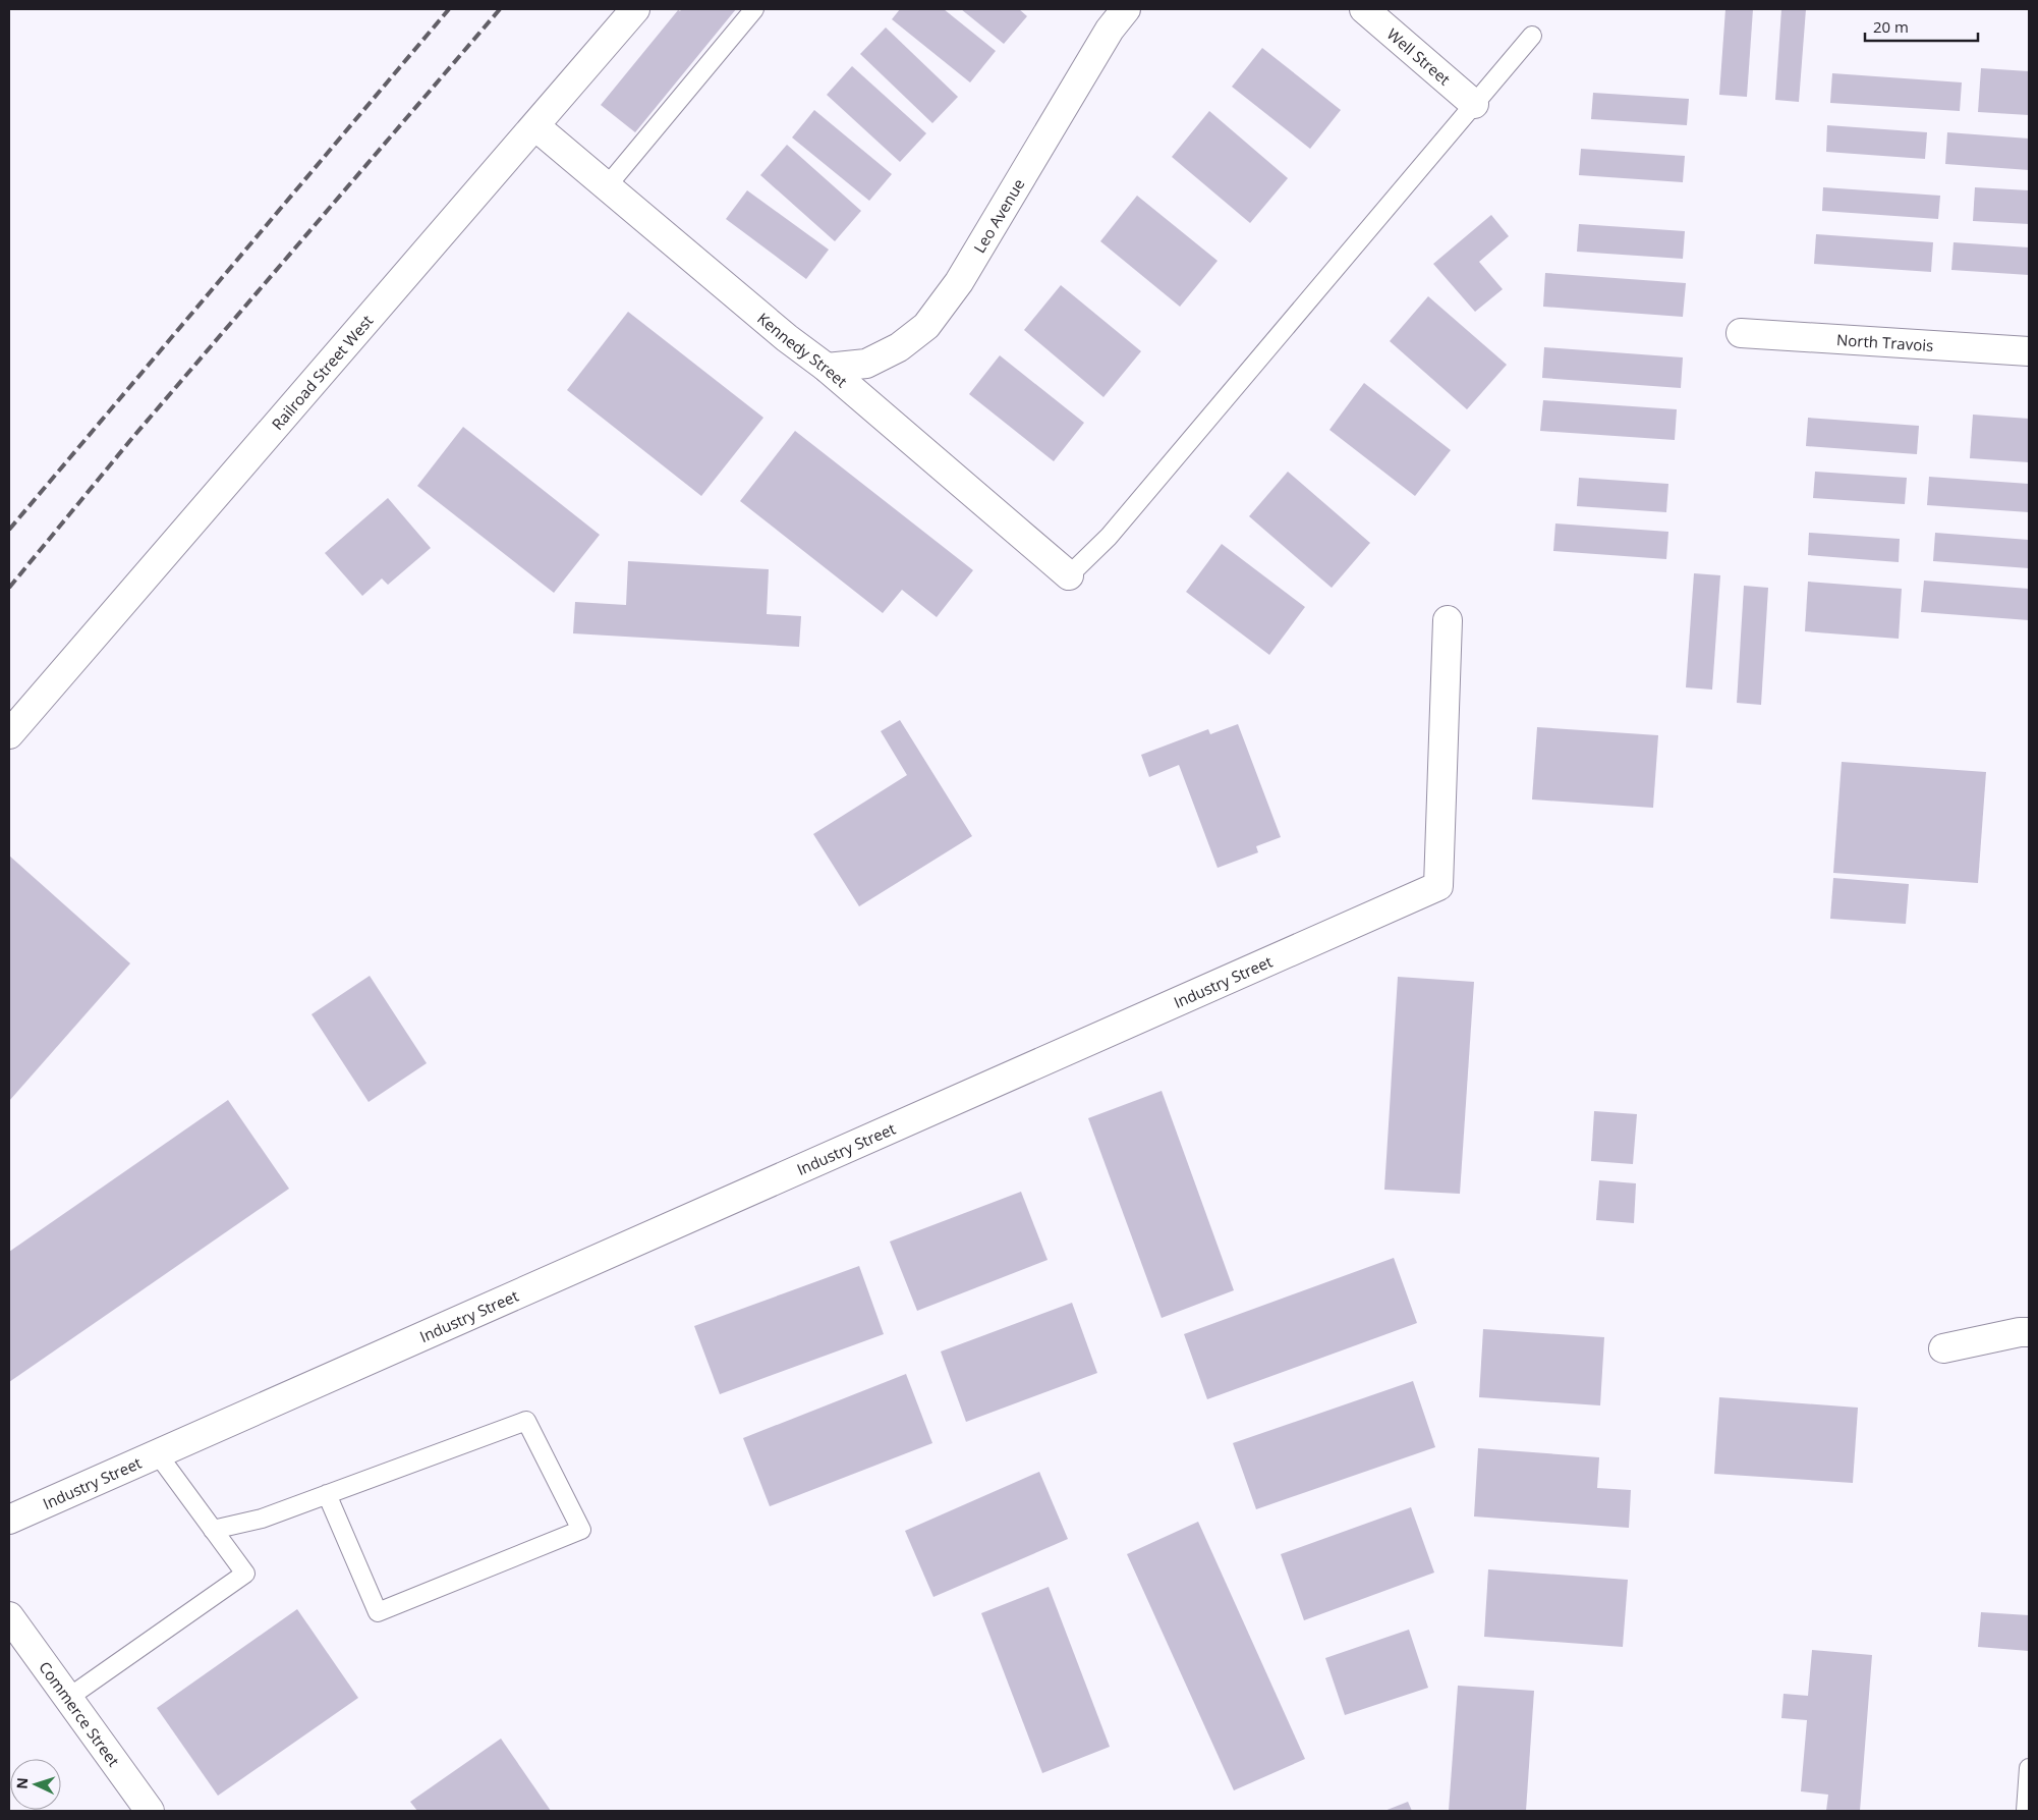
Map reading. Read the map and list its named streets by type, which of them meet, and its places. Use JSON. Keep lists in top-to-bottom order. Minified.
{"streets":{"street":["Well Street","Leo Avenue","North Travois","Kennedy Street","Railroad Street West","Industry Street","Commerce Street"]},"crossings":[["Leo Avenue","Kennedy Street"],["Kennedy Street","Railroad Street West"]],"scale_bar":"20 m","north":"left"}
